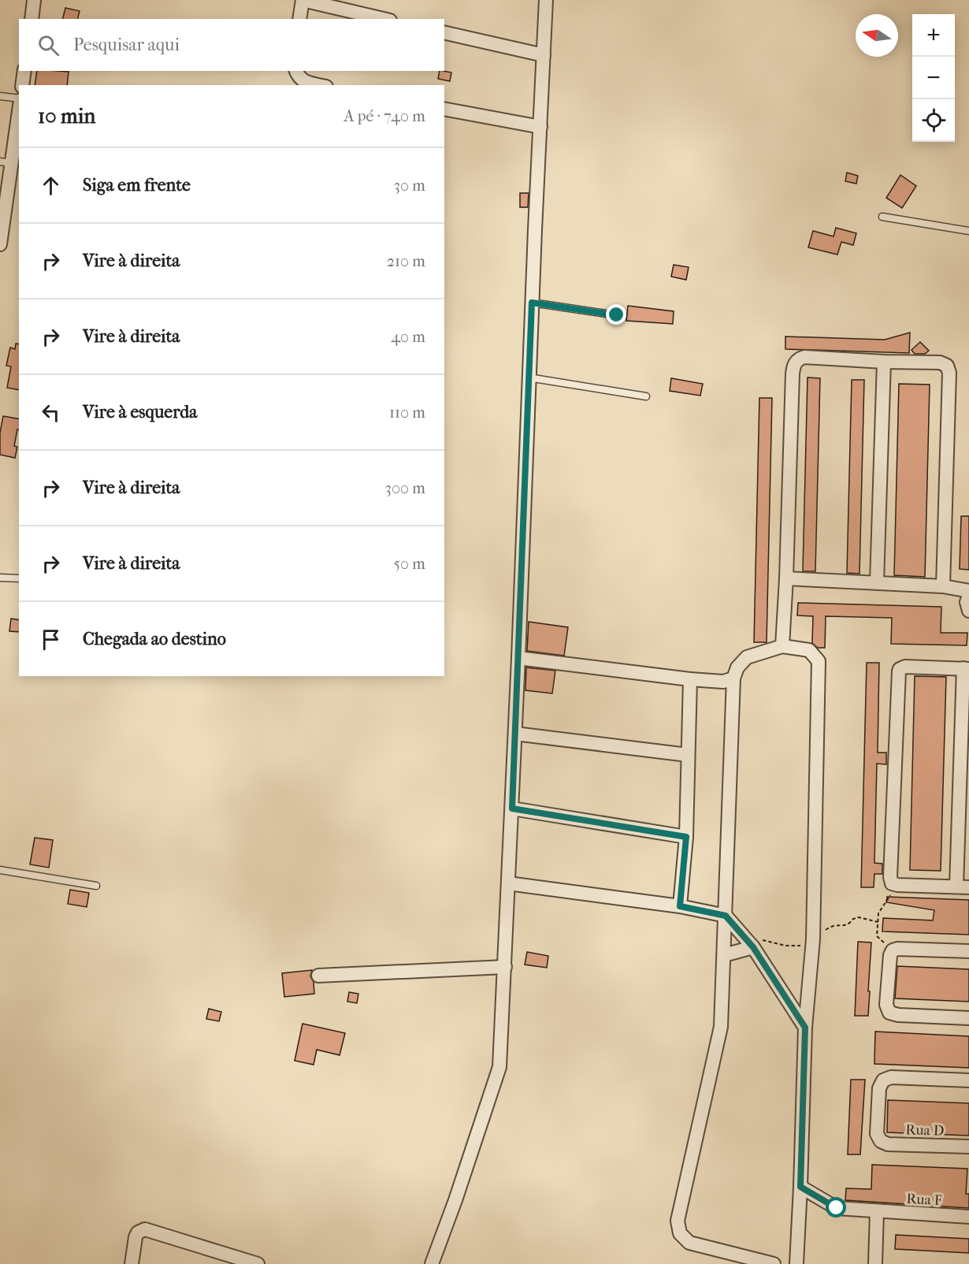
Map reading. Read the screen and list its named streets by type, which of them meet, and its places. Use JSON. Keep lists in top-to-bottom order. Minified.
{"streets":{"street":["Rua D","Rua F"]},"north":"left","page":{"map_buttons":["+","−"],"search":"Pesquisar aqui","heading":["10 min","A pé · 740 m"],"list":[["Siga em frente","30 m"],["Vire à direita","210 m"],["Vire à direita","40 m"],["Vire à esquerda","110 m"],["Vire à direita","300 m"],["Vire à direita","50 m"],"Chegada ao destino"]}}
